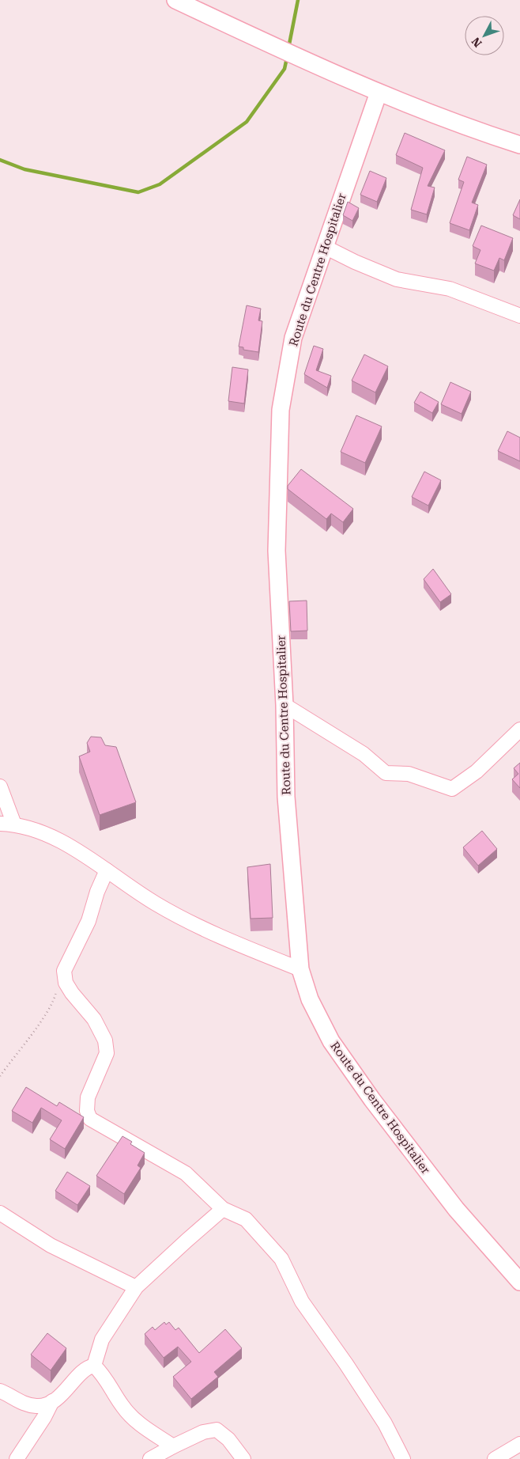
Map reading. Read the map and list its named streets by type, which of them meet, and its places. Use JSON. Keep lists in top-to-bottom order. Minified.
{"streets":{"street":["Route du Centre Hospitalier"]},"north":"bottom left"}
